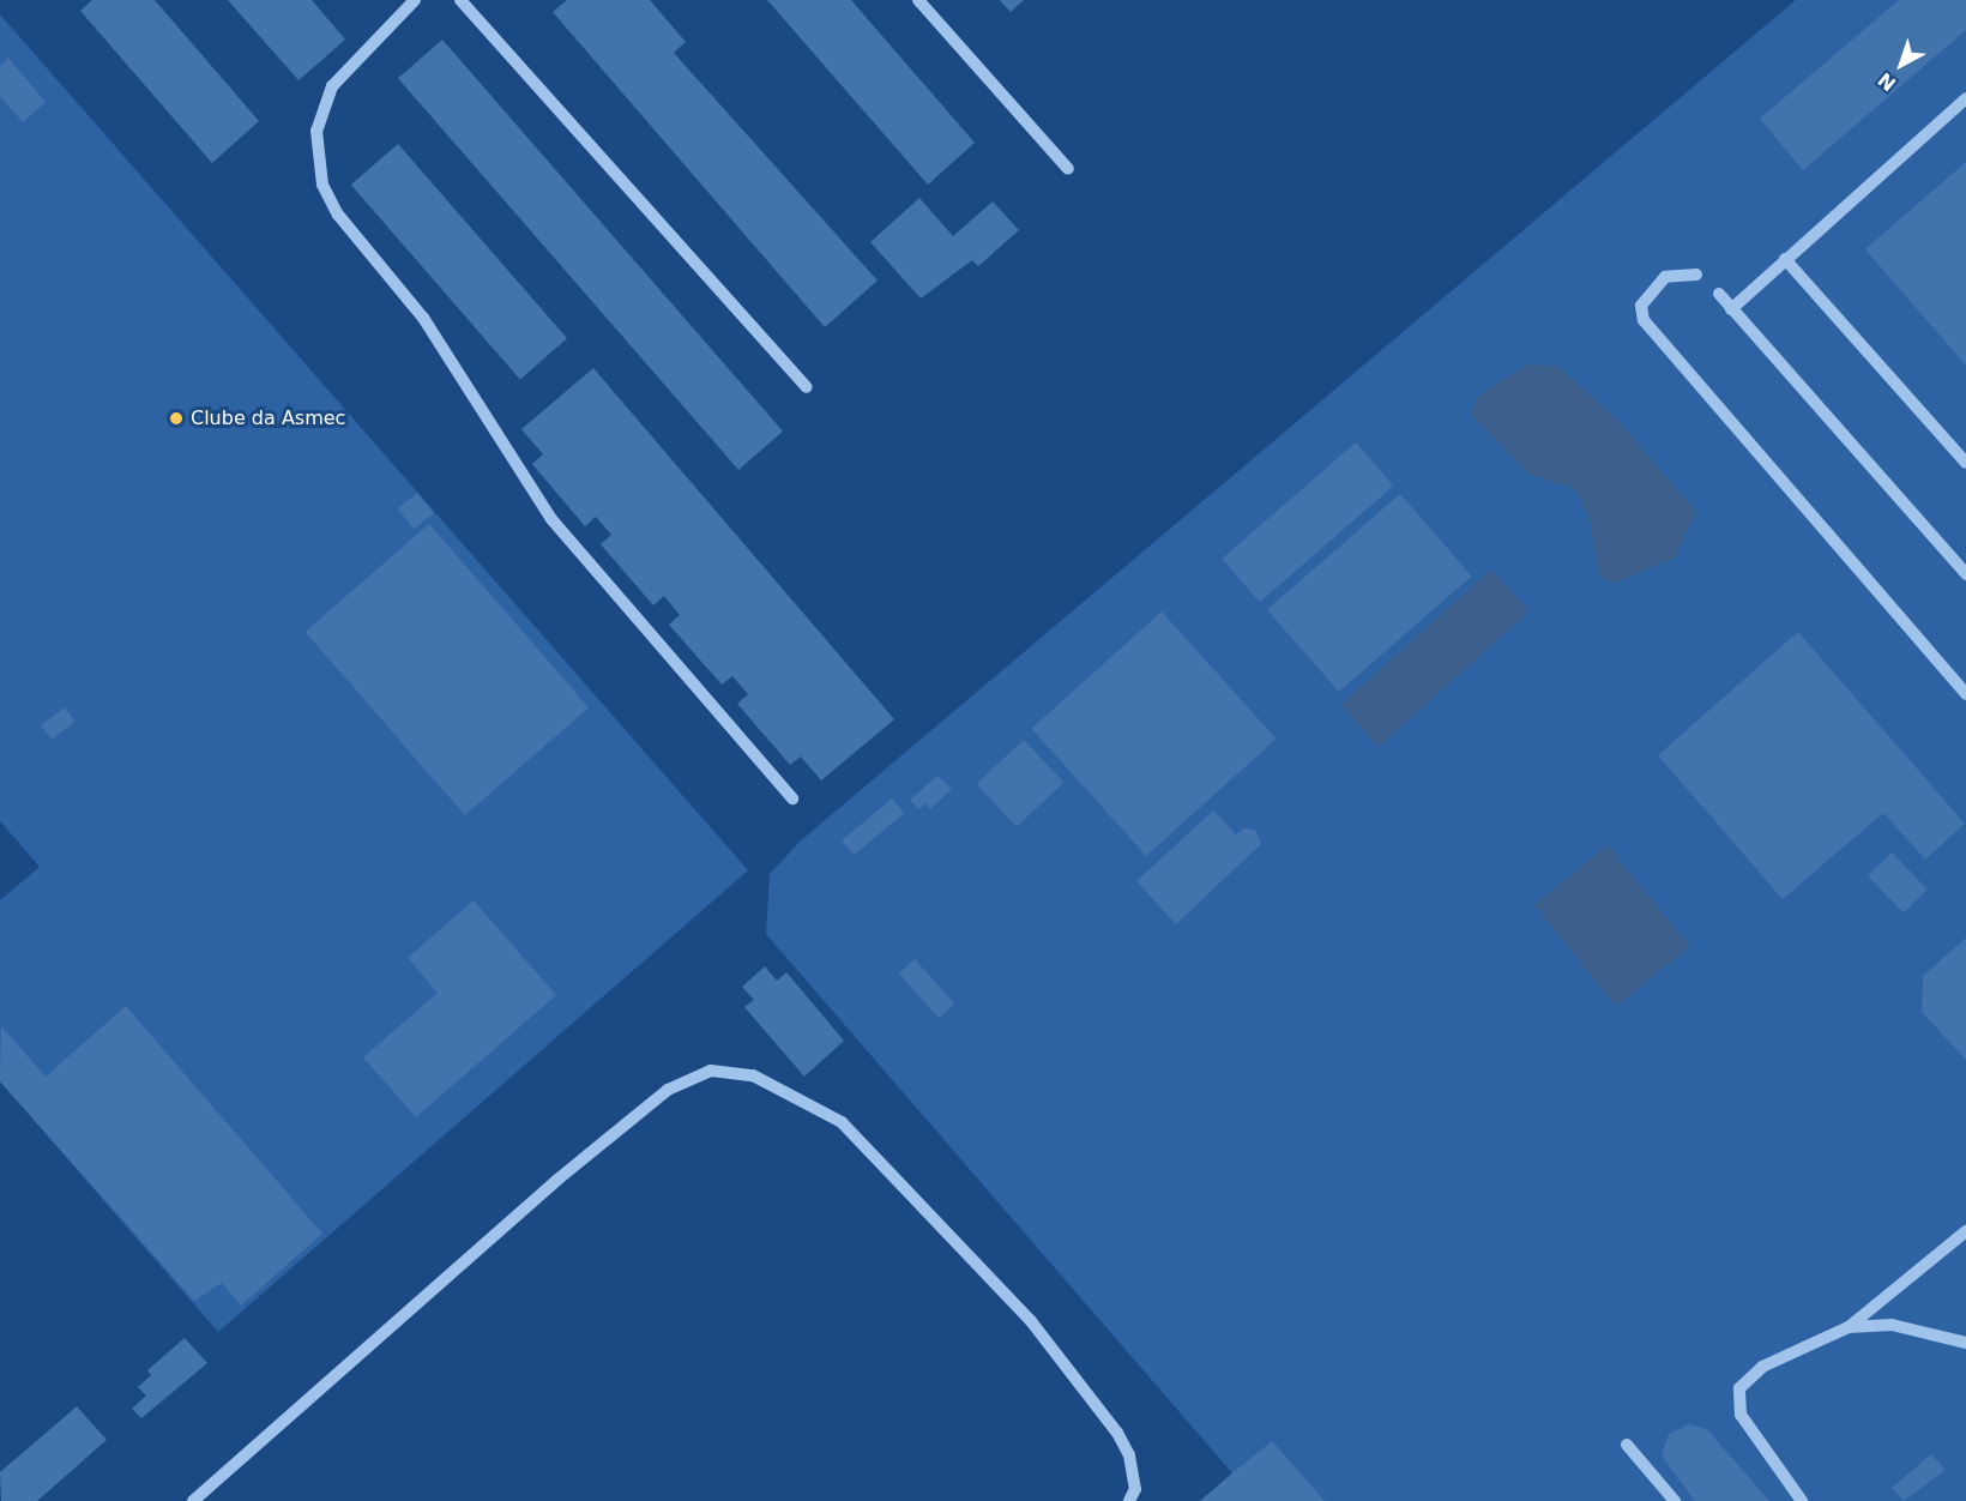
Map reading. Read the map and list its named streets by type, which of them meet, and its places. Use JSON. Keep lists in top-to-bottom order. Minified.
{"places":["Clube da Asmec"],"north":"bottom left"}
